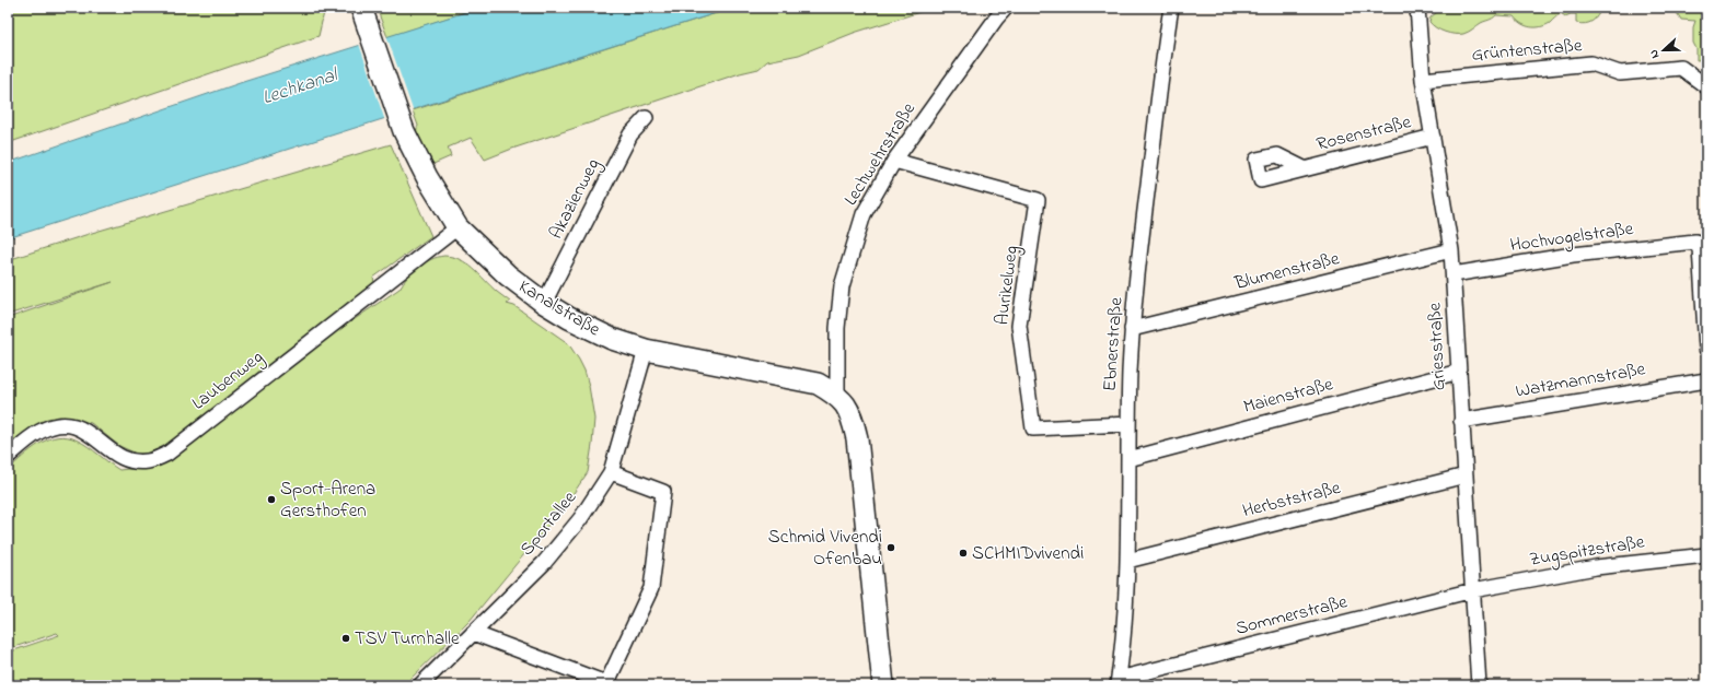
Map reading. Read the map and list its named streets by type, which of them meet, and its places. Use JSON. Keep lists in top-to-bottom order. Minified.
{"streets":{"main road":["Kanalstraße"],"street":["Grüntenstraße","Rosenstraße","Lechwehrstraße","Akazienweg","Hochvogelstraße","Blumenstraße","Aurikelweg","Ebnerstraße","Griesstraße","Laubenweg","Watzmannstraße","Maienstraße","Herbststraße","Sportallee","Zugspitzstraße","Sommerstraße"]},"crossings":[["Grüntenstraße","Griesstraße"],["Rosenstraße","Griesstraße"],["Lechwehrstraße","Aurikelweg"],["Lechwehrstraße","Kanalstraße"],["Akazienweg","Kanalstraße"],["Hochvogelstraße","Griesstraße"],["Blumenstraße","Ebnerstraße"],["Blumenstraße","Griesstraße"],["Aurikelweg","Ebnerstraße"],["Kanalstraße","Laubenweg"],["Kanalstraße","Sportallee"],["Ebnerstraße","Maienstraße"],["Ebnerstraße","Herbststraße"],["Ebnerstraße","Sommerstraße"],["Griesstraße","Watzmannstraße"],["Griesstraße","Maienstraße"],["Griesstraße","Herbststraße"],["Griesstraße","Zugspitzstraße"],["Griesstraße","Sommerstraße"],["Zugspitzstraße","Sommerstraße"]],"water":["Lechkanal"],"places":["Sport-Arena Gersthofen","Schmid Vivendi Ofenbau","SCHMIDvivendi","TSV Turnhalle"],"north":"left"}
